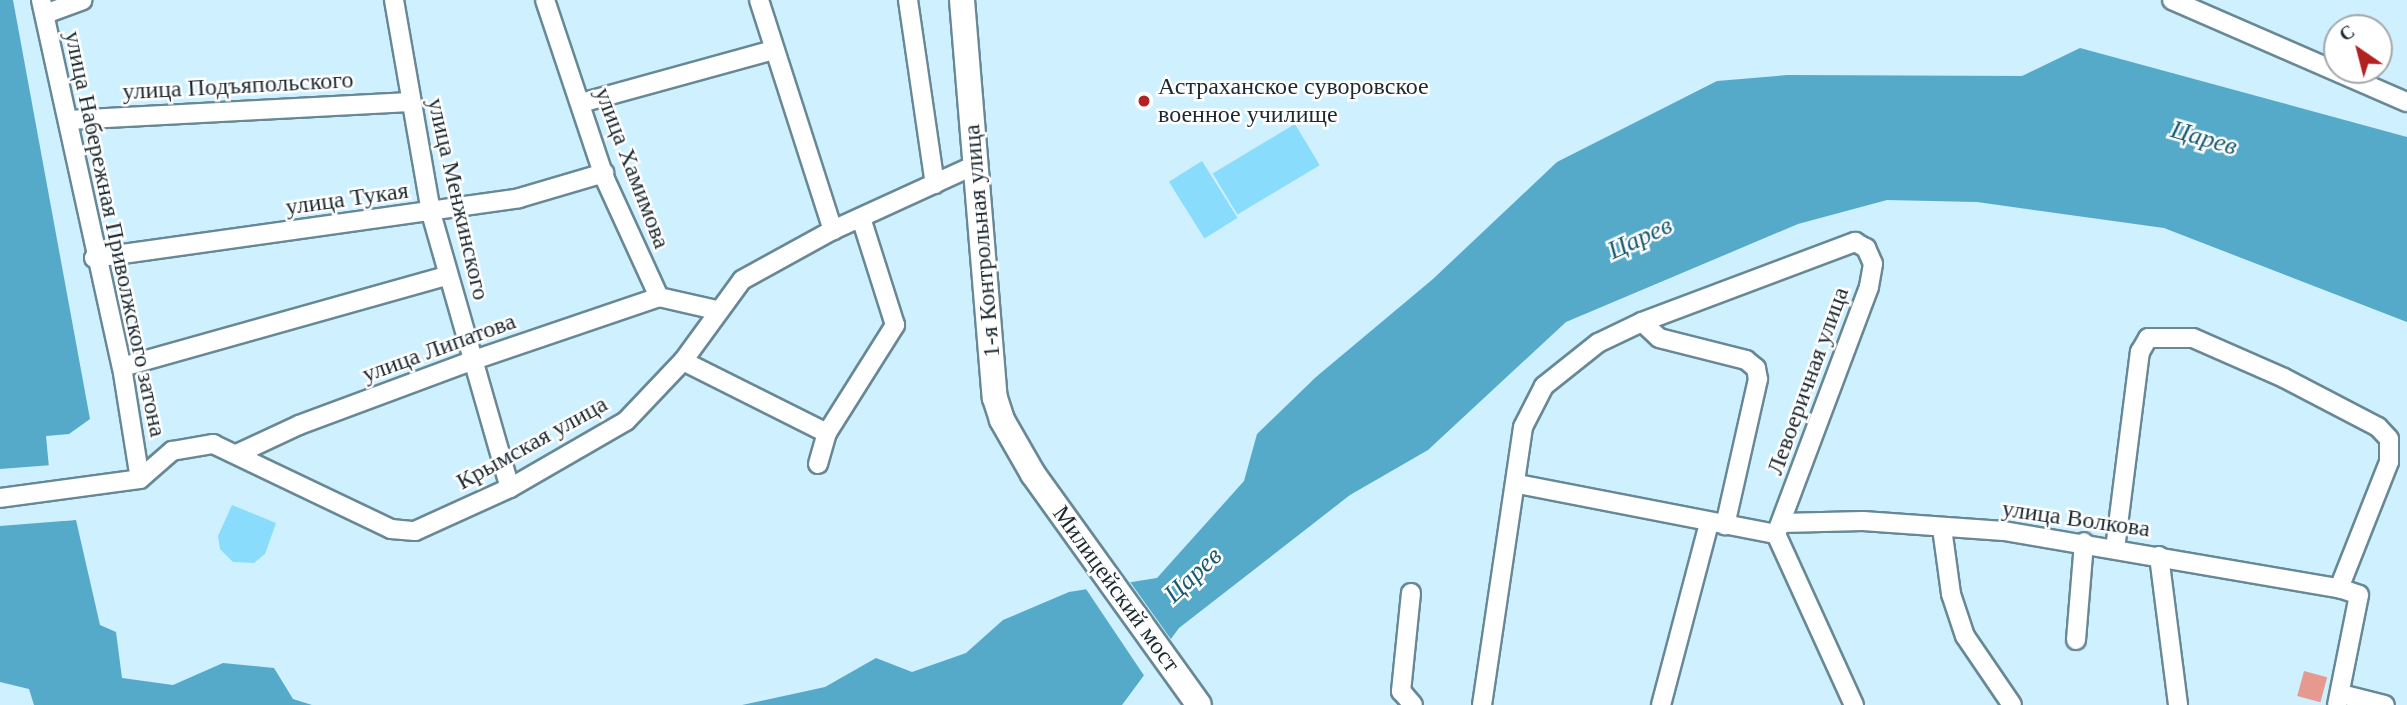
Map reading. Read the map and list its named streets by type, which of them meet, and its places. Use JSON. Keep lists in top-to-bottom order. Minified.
{"streets":{"main road":["1-я Контрольная улица","Милицейский мост"],"street":["улица Подъяпольского","улица Хамимова","улица Тукая","улица Менжинского","улица Набережная Приволжского затона","улица Липатова","Левоеричная улица","Крымская улица","улица Волкова"]},"crossings":[["улица Подъяпольского","улица Менжинского"],["улица Подъяпольского","улица Набережная Приволжского затона"],["улица Хамимова","улица Тукая"],["улица Хамимова","улица Липатова"],["улица Тукая","улица Менжинского"],["улица Тукая","улица Набережная Приволжского затона"],["улица Менжинского","улица Липатова"],["улица Менжинского","Крымская улица"],["улица Набережная Приволжского затона","Крымская улица"],["1-я Контрольная улица","Крымская улица"],["1-я Контрольная улица","Милицейский мост"],["улица Липатова","Крымская улица"],["Левоеричная улица","улица Волкова"]],"water":["Царев"],"places":["Астраханское суворовское военное училище"],"north":"top left"}
